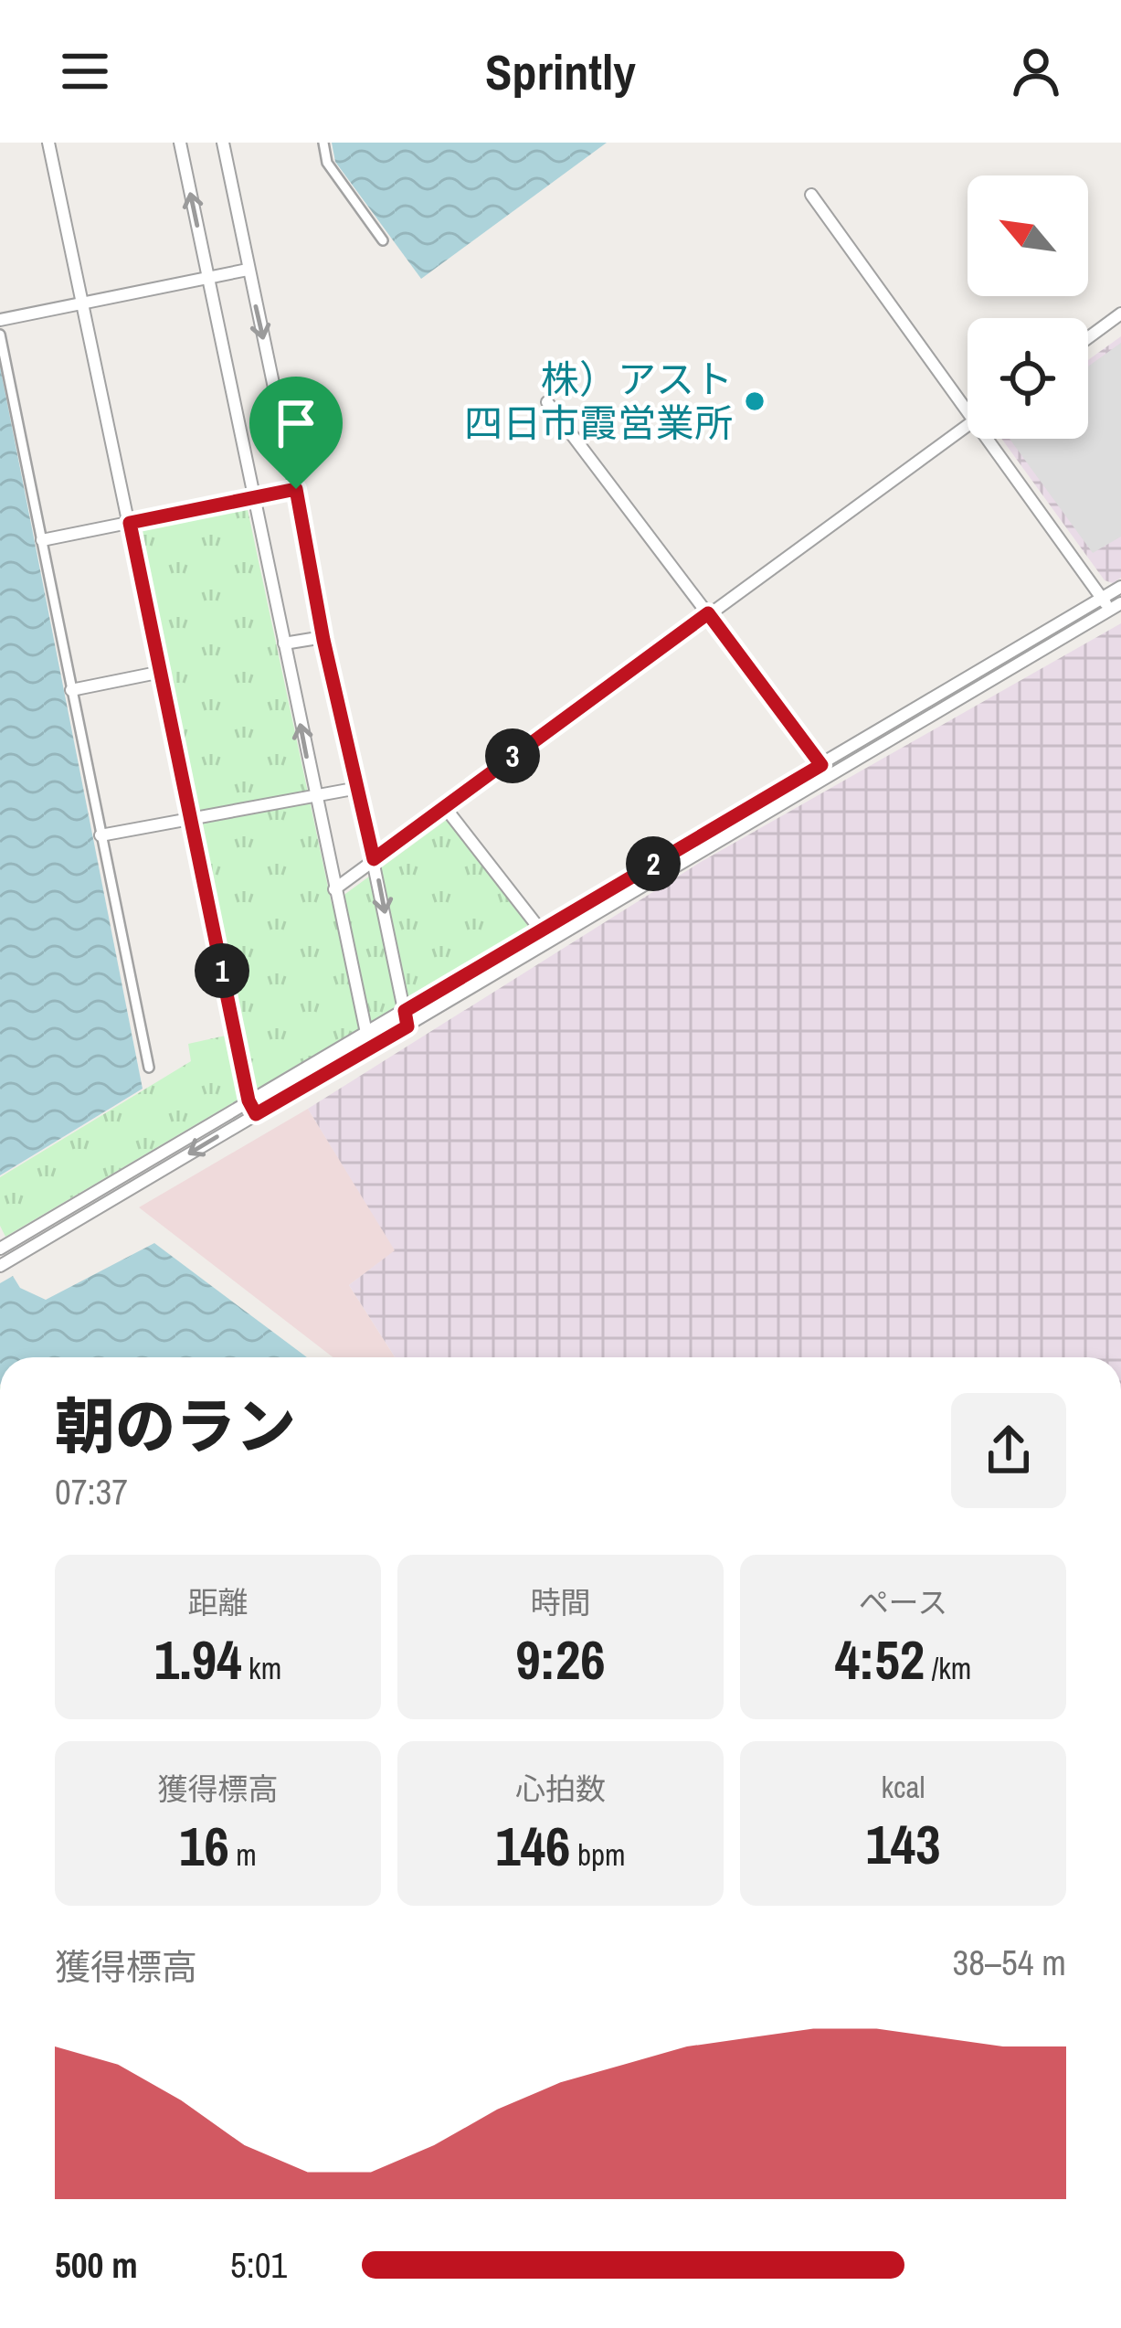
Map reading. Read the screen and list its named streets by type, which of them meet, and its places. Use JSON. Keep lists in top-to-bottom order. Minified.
{"places":["株）アスト 四日市霞営業所"],"north":"top left","page":{"header":"Sprintly","pins":["3","2","1"],"heading":["朝のラン","07:37"],"stats":[["距離","1.94 km"],["時間","9:26"],["ペース","4:52 /km"],["獲得標高","16 m"],["心拍数","146 bpm"],["kcal","143"]],"chart":["獲得標高","38–54 m"],"list":[{"name":"500 m","note":"5:01"}]}}
